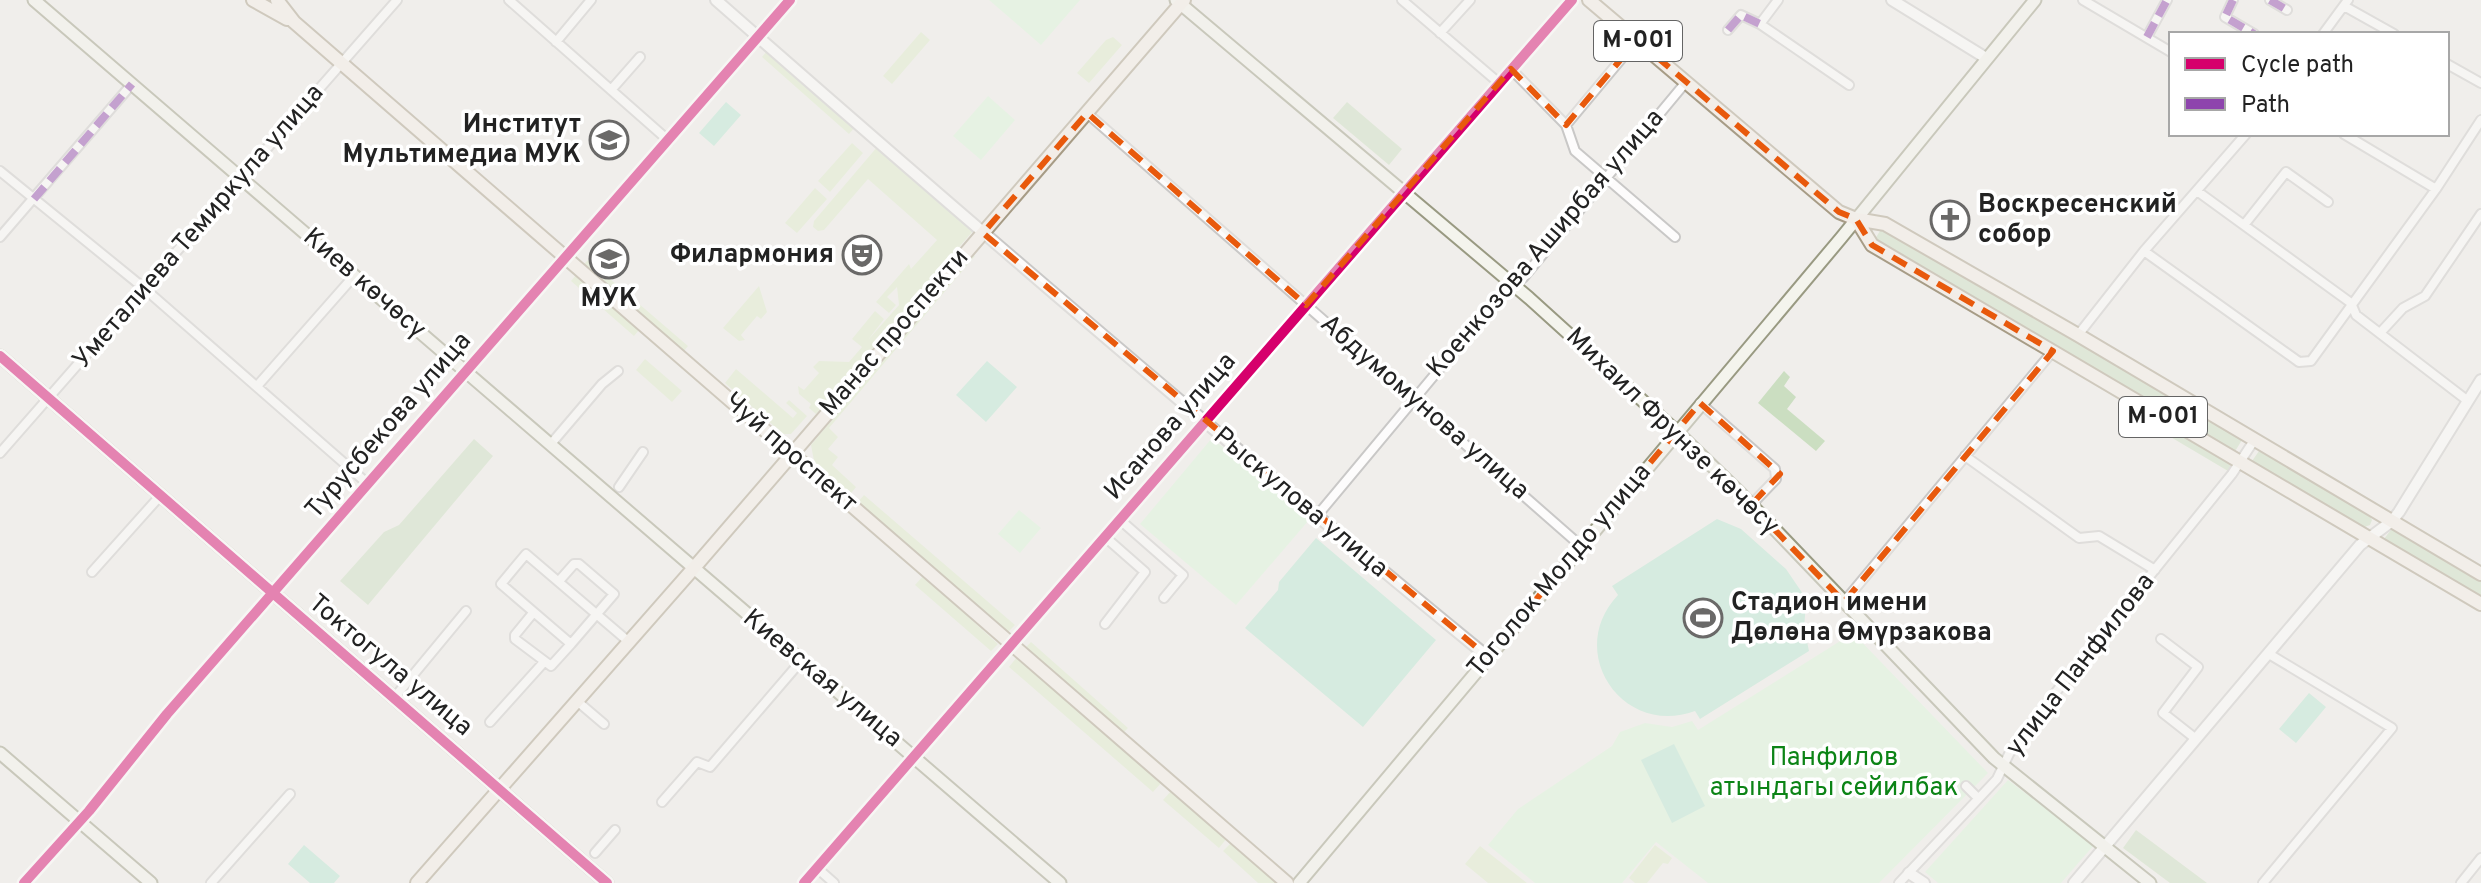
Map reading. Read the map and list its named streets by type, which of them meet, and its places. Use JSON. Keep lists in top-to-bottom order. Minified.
{"streets":{"main road":["М-001","Киев көчөсү","Манас проспекти","Михаил Фрунзе көчөсү","Чуй проспект","Тоголок Молдо улица","Токтогула улица","Киевская улица"],"street":["Уметалиева Темиркула улица","Коенкозова Аширбая улица","Абдумомунова улица","Турусбекова улица","Исанова улица","Рыскулова улица","улица Панфилова"]},"crossings":[["М-001","Коенкозова Аширбая улица"],["М-001","Тоголок Молдо улица"],["М-001","улица Панфилова"],["Уметалиева Темиркула улица","Киев көчөсү"],["Уметалиева Темиркула улица","Чуй проспект"],["Уметалиева Темиркула улица","Токтогула улица"],["Коенкозова Аширбая улица","Абдумомунова улица"],["Коенкозова Аширбая улица","Михаил Фрунзе көчөсү"],["Коенкозова Аширбая улица","Рыскулова улица"],["Киев көчөсү","Манас проспекти"],["Киев көчөсү","Турусбекова улица"],["Киев көчөсү","Киевская улица"],["Манас проспекти","Абдумомунова улица"],["Манас проспекти","Михаил Фрунзе көчөсү"],["Манас проспекти","Чуй проспект"],["Манас проспекти","Рыскулова улица"],["Манас проспекти","Токтогула улица"],["Манас проспекти","Киевская улица"],["Абдумомунова улица","Исанова улица"],["Абдумомунова улица","Тоголок Молдо улица"],["Турусбекова улица","Чуй проспект"],["Турусбекова улица","Рыскулова улица"],["Турусбекова улица","Токтогула улица"],["Исанова улица","Михаил Фрунзе көчөсү"],["Исанова улица","Чуй проспект"],["Исанова улица","Рыскулова улица"],["Исанова улица","Киевская улица"],["Михаил Фрунзе көчөсү","Тоголок Молдо улица"],["Михаил Фрунзе көчөсү","улица Панфилова"],["Рыскулова улица","Тоголок Молдо улица"]],"parks":["Панфилов атындагы сейилбак"],"places":{"school or university":["Институт Мультимедиа МУК","МУК"],"church":["Воскресенский собор"],"theatre":["Филармония"],"sports":["Стадион имени Дөлөна Өмүрзакова"]},"legend":["Cycle path","Path"]}
